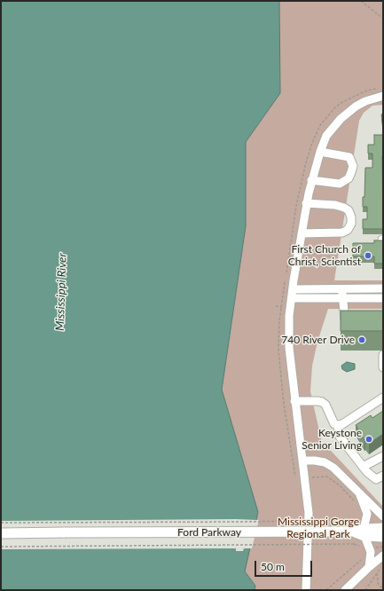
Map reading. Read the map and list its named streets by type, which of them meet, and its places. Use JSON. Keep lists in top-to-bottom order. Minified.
{"streets":{"main road":["Ford Parkway"]},"water":["Mississippi River"],"parks":["Mississippi Gorge Regional Park"],"places":["First Church of Christ, Scientist","740 River Drive","Keystone Senior Living"],"scale_bar":"50 m"}
